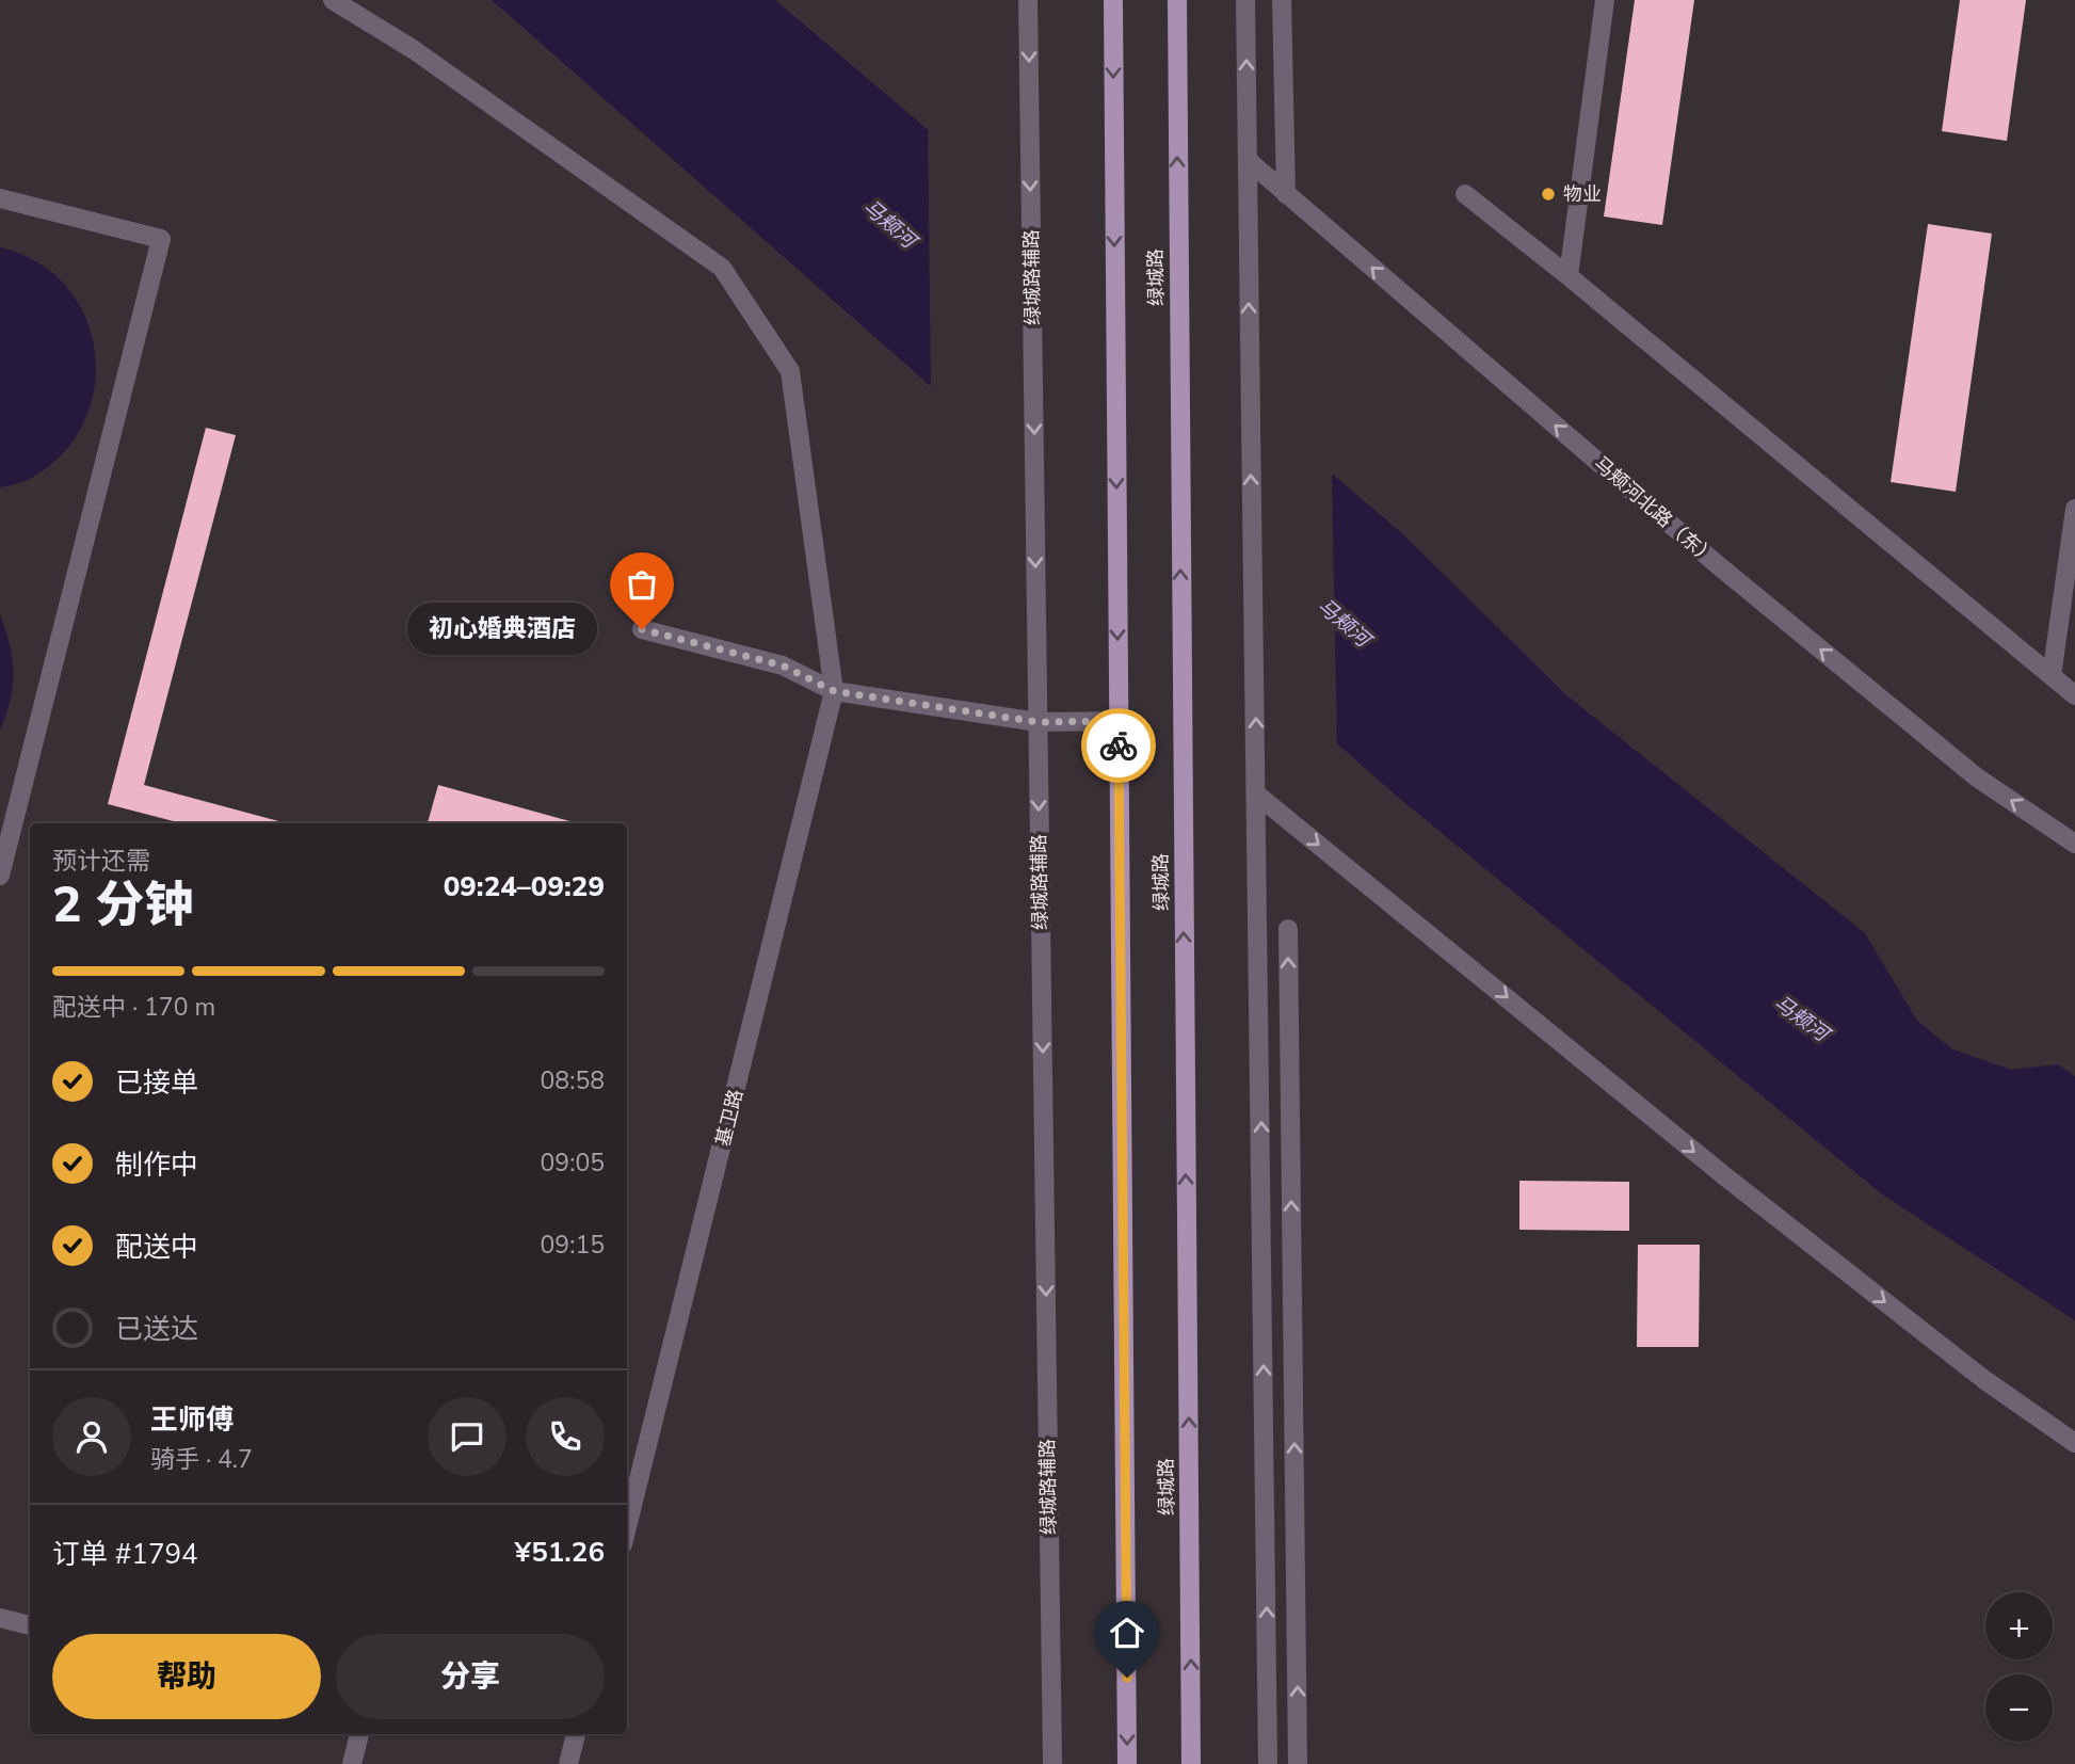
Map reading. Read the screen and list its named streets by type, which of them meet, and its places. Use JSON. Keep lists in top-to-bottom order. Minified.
{"streets":{"main road":["绿城路"],"street":["绿城路辅路","马颊河北路（东）","基卫路"]},"one_way":["绿城路辅路"],"water":["马颊河"],"places":["物业","初心婚典酒店"],"page":{"bubble":"初心婚典酒店","heading":["2 分钟","预计还需","09:24–09:29"],"panel":["王师傅","骑手 · 4.7","订单 #1794","¥51.26"],"bar":"配送中 · 170 m","list":[["已接单","08:58"],["制作中","09:05"],["配送中","09:15"],"已送达"],"map_buttons":["+","−"],"buttons":["帮助","分享"]}}
